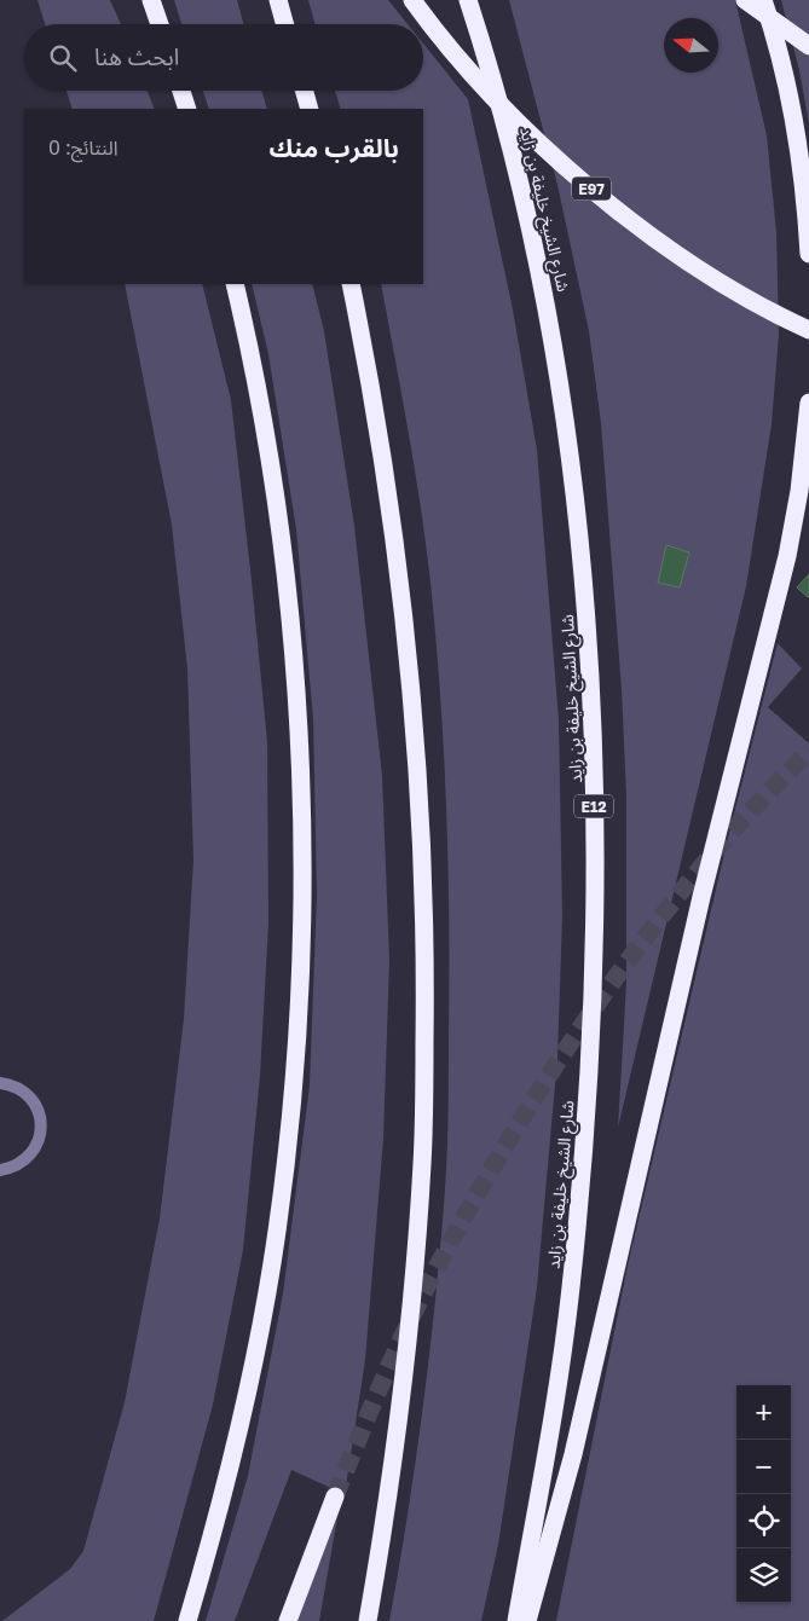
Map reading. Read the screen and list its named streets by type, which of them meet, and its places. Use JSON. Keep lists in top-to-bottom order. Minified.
{"streets":{"highway":["E97","شارع الشيخ خليفة بن زايد","E12"]},"north":"left","page":{"search":"ابحث هنا","heading":["بالقرب منك","النتائج: 0"],"map_buttons":["+","−"]}}
